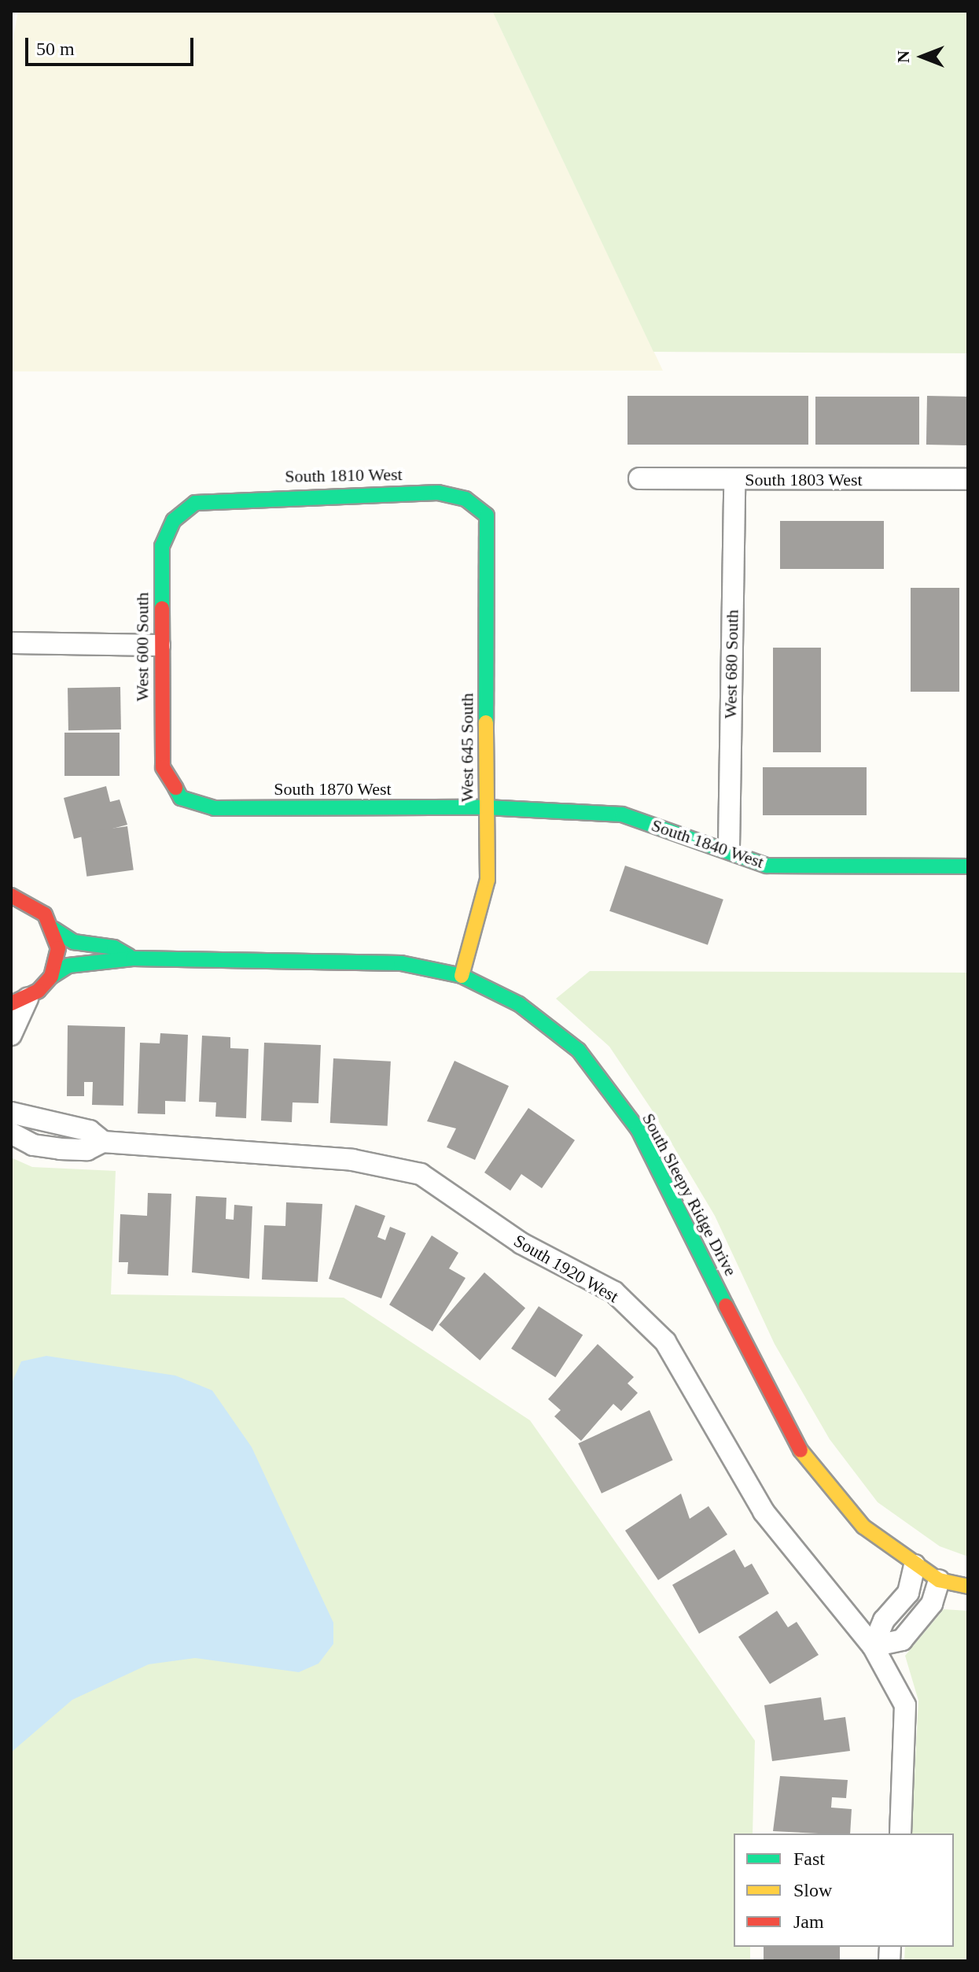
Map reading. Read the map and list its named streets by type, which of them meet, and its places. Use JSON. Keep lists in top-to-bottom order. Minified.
{"streets":{"street":["South 1810 West","South 1803 West","West 600 South","West 680 South","West 645 South","South 1870 West","South 1840 West","South Sleepy Ridge Drive","South 1920 West"]},"crossings":[["South 1810 West","West 600 South"],["South 1810 West","West 645 South"],["South 1803 West","West 680 South"],["West 600 South","South 1870 West"],["West 680 South","South 1840 West"],["West 645 South","South 1870 West"],["West 645 South","South 1840 West"],["West 645 South","South Sleepy Ridge Drive"],["South 1870 West","South 1840 West"]],"legend":["Fast","Slow","Jam"],"scale_bar":"50 m","north":"left"}
